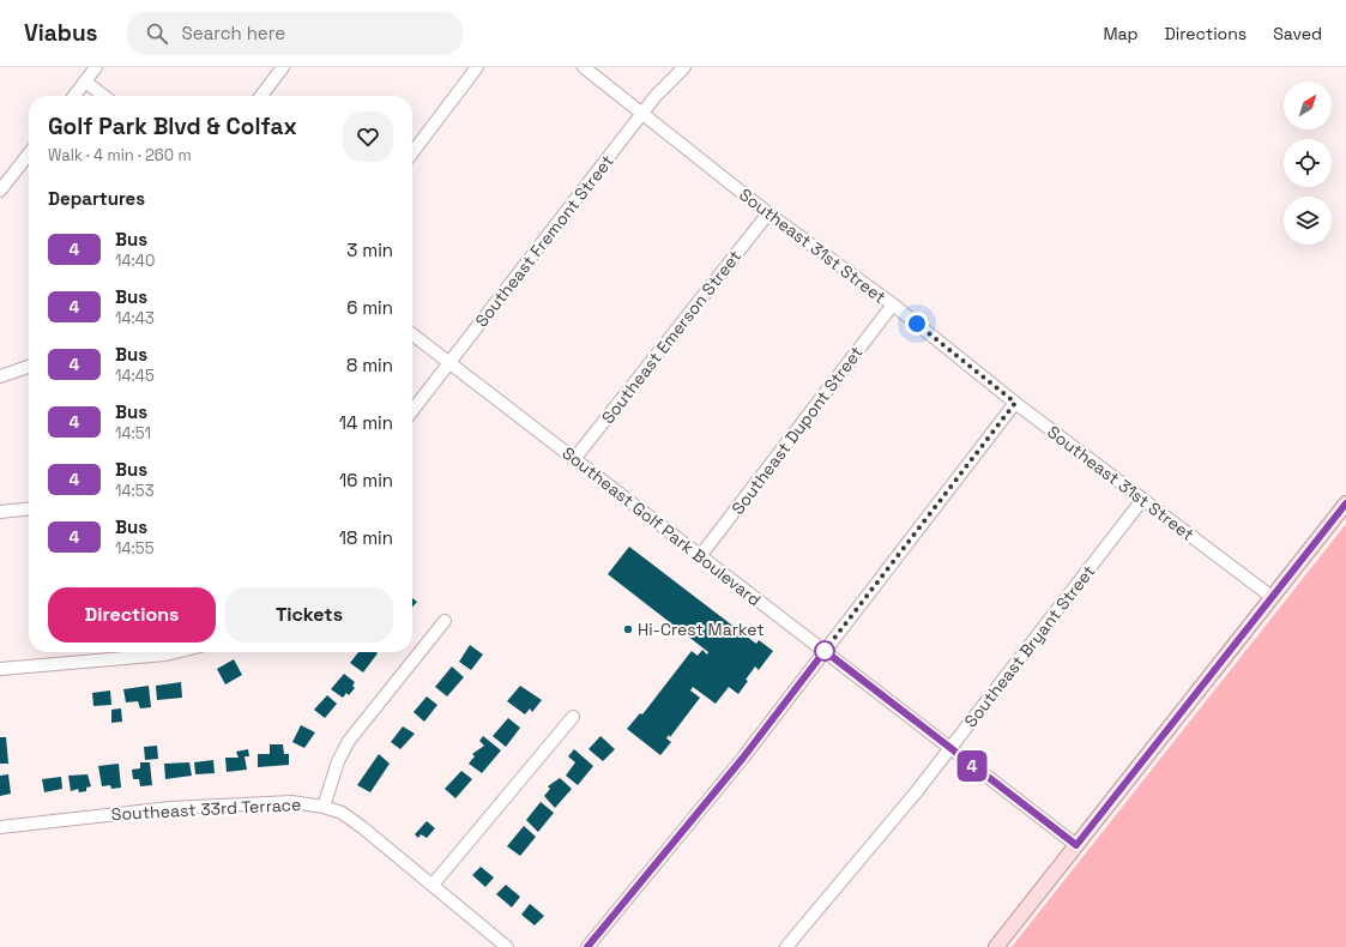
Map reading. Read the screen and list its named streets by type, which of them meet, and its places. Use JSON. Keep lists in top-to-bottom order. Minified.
{"streets":{"street":["Southeast Fremont Street","Southeast 31st Street","Southeast Emerson Street","Southeast Dupont Street","Southeast Golf Park Boulevard","Southeast Bryant Street","Southeast 33rd Terrace"]},"crossings":[["Southeast Fremont Street","Southeast 31st Street"],["Southeast Fremont Street","Southeast Golf Park Boulevard"],["Southeast 31st Street","Southeast Emerson Street"],["Southeast 31st Street","Southeast Dupont Street"],["Southeast 31st Street","Southeast Bryant Street"],["Southeast Emerson Street","Southeast Golf Park Boulevard"],["Southeast Dupont Street","Southeast Golf Park Boulevard"],["Southeast Golf Park Boulevard","Southeast Bryant Street"]],"places":["Hi-Crest Market"],"lines":["bus line 4"],"north":"top right","page":{"header":"Viabus","search":"Search here","nav":["Map","Directions","Saved"],"on_map":"4","heading":[["Golf Park Blvd & Colfax","Walk · 4 min · 260 m"],"Departures"],"list":[{"mark":"4","name":"Bus","note":"14:40","value":"3 min"},{"mark":"4","name":"Bus","note":"14:43","value":"6 min"},{"mark":"4","name":"Bus","note":"14:45","value":"8 min"},{"mark":"4","name":"Bus","note":"14:51","value":"14 min"},{"mark":"4","name":"Bus","note":"14:53","value":"16 min"},{"mark":"4","name":"Bus","note":"14:55","value":"18 min"}],"buttons":["Directions","Tickets"]}}
